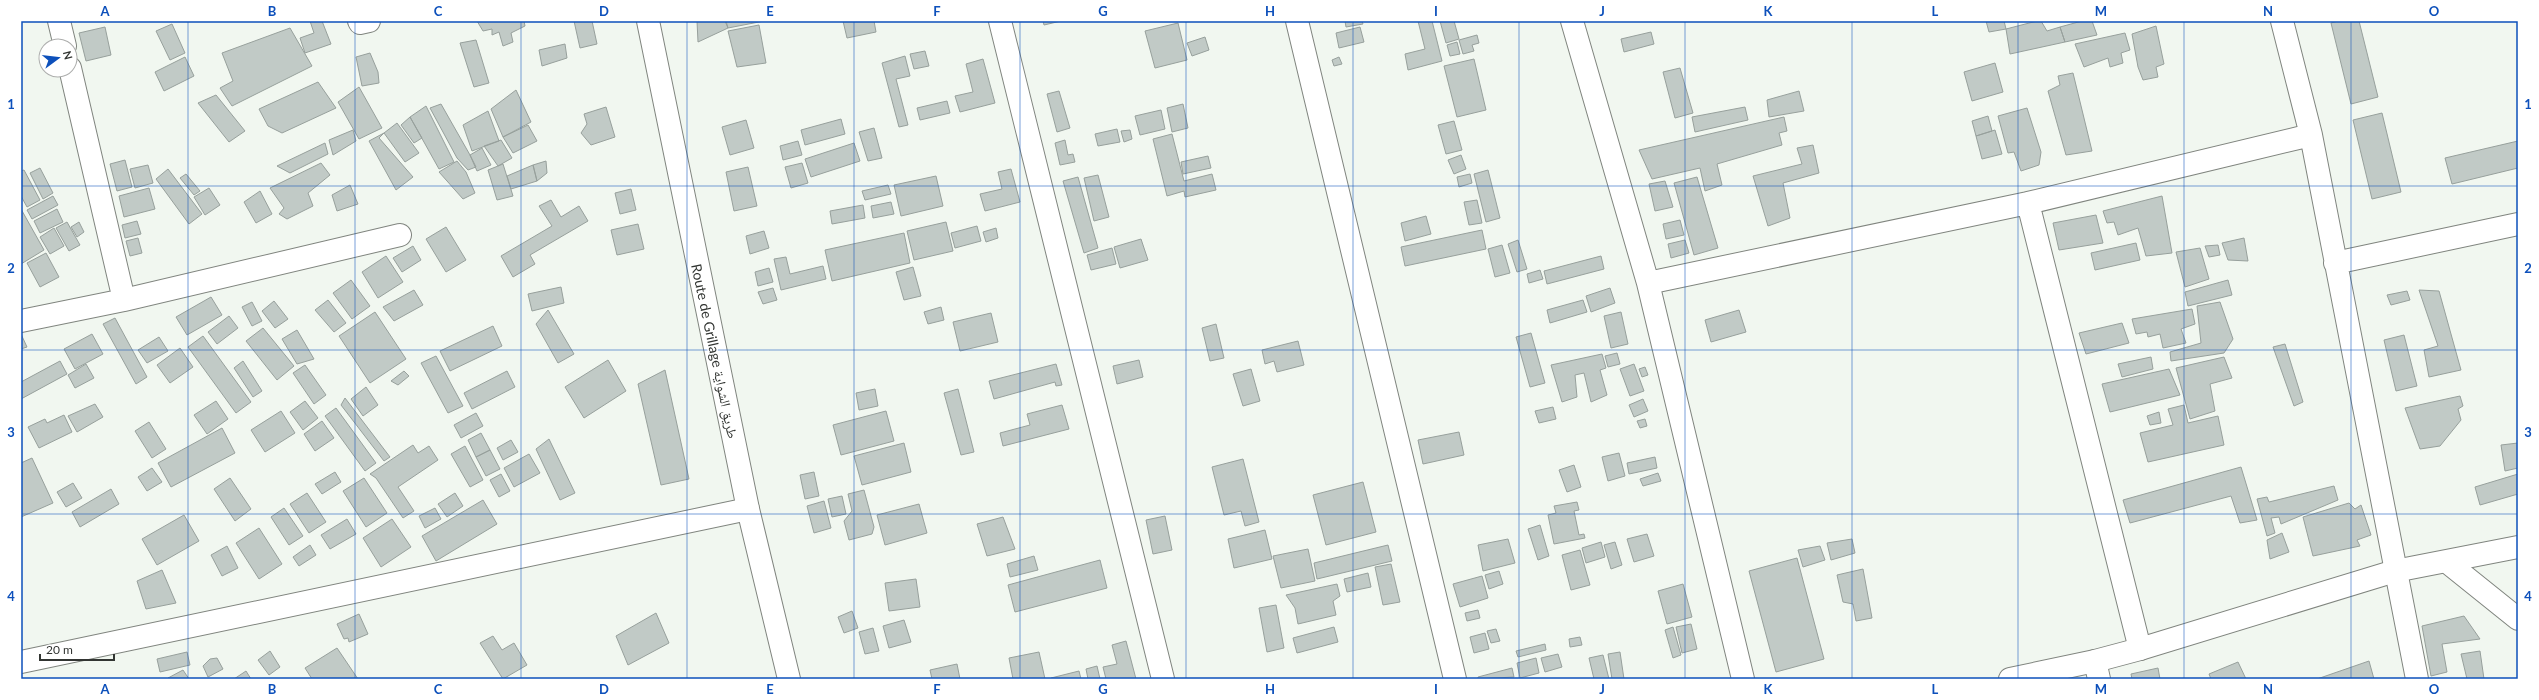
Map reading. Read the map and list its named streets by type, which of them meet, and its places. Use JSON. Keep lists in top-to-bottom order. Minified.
{"streets":{"street":["Route de Grillage طريق الشواية"]},"scale_bar":"20 m","north":"right","grid":{"columns":["A","B","C","D","E","F","G","H","I","J","K","L","M","N","O"],"rows":["1","2","3","4"]}}
